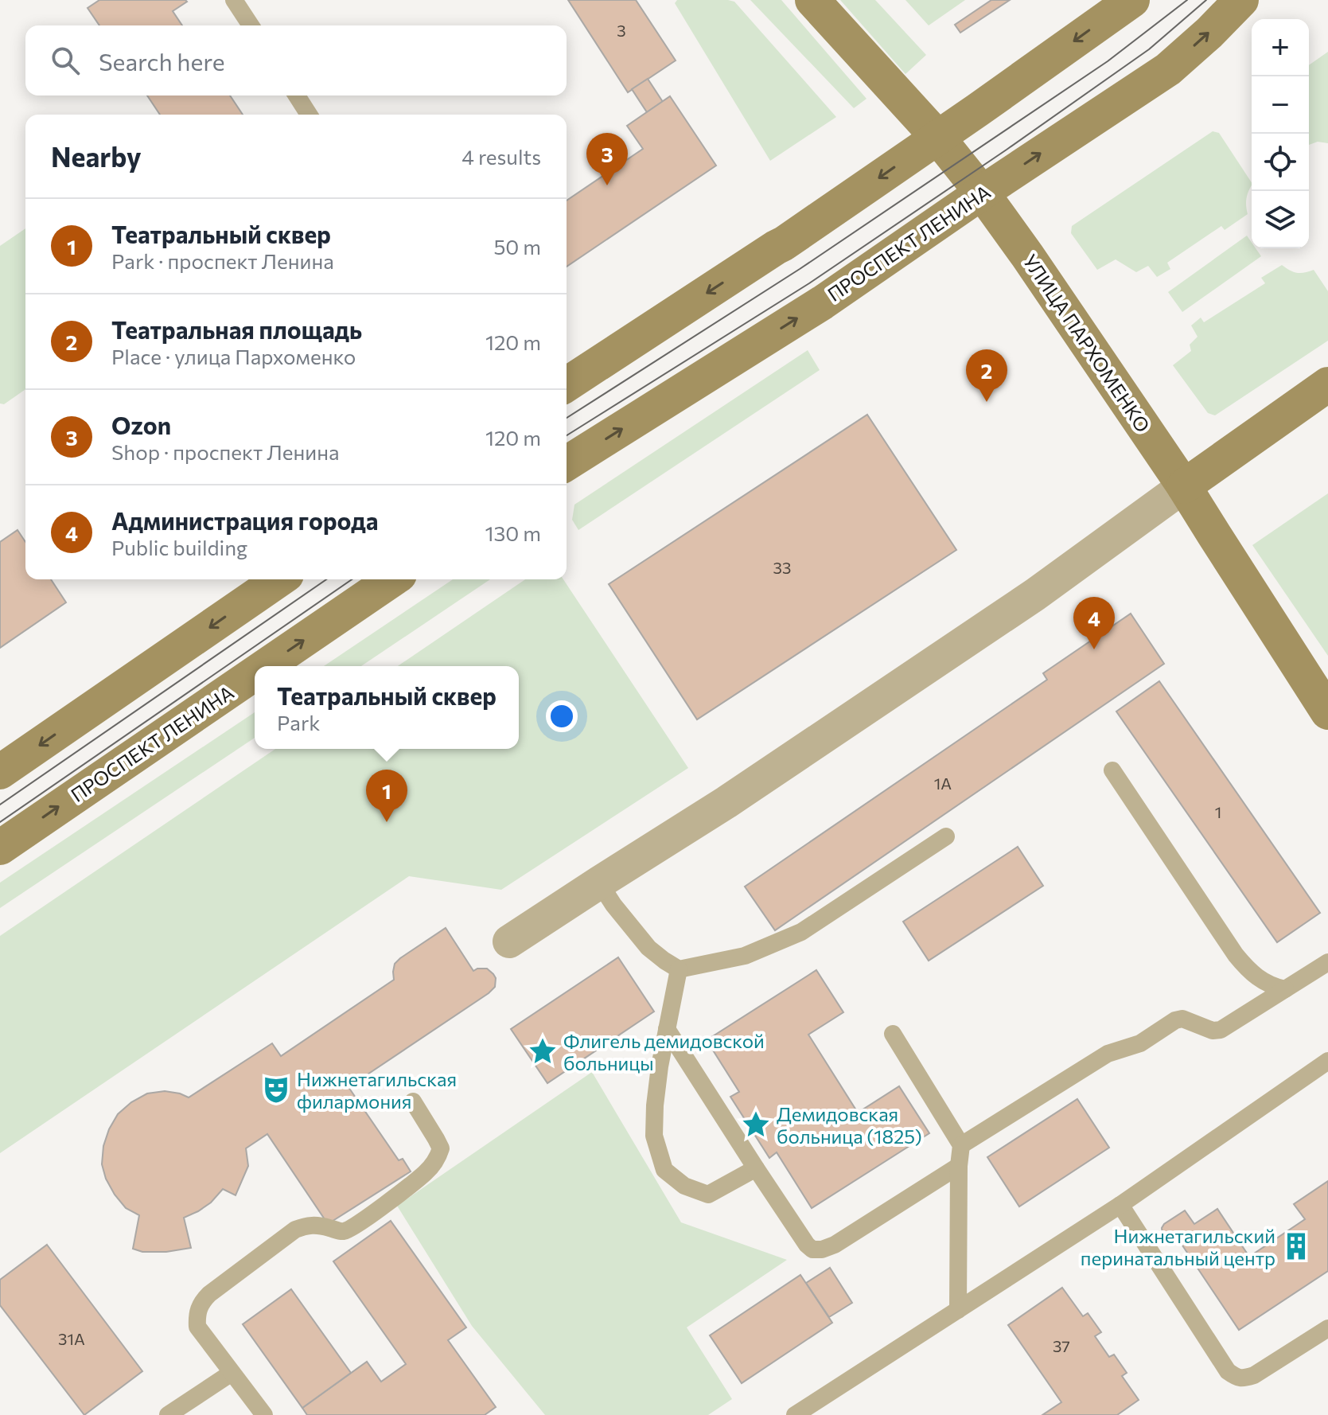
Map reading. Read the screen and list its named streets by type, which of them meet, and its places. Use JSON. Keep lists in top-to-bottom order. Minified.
{"streets":{"main road":["ПРОСПЕКТ ЛЕНИНА","УЛИЦА ПАРХОМЕНКО"]},"crossings":[["ПРОСПЕКТ ЛЕНИНА","УЛИЦА ПАРХОМЕНКО"]],"places":{"place":["Флигель демидовской больницы","Демидовская больница (1825)"],"theatre":["Нижнетагильская филармония"],"building":["Нижнетагильский перинатальный центр"]},"house_numbers":["3","33","1А","1","31А","37"],"page":{"map_buttons":["+","−"],"search":"Search here","heading":["Nearby","4 results"],"pins":["3","2","4","1"],"list":[{"mark":"1","name":"Театральный сквер","note":"Park · проспект Ленина","value":"50 m"},{"mark":"2","name":"Театральная площадь","note":"Place · улица Пархоменко","value":"120 m"},{"mark":"3","name":"Ozon","note":"Shop · проспект Ленина","value":"120 m"},{"mark":"4","name":"Администрация города","note":"Public building","value":"130 m"}],"popup":["Театральный сквер","Park"]}}
